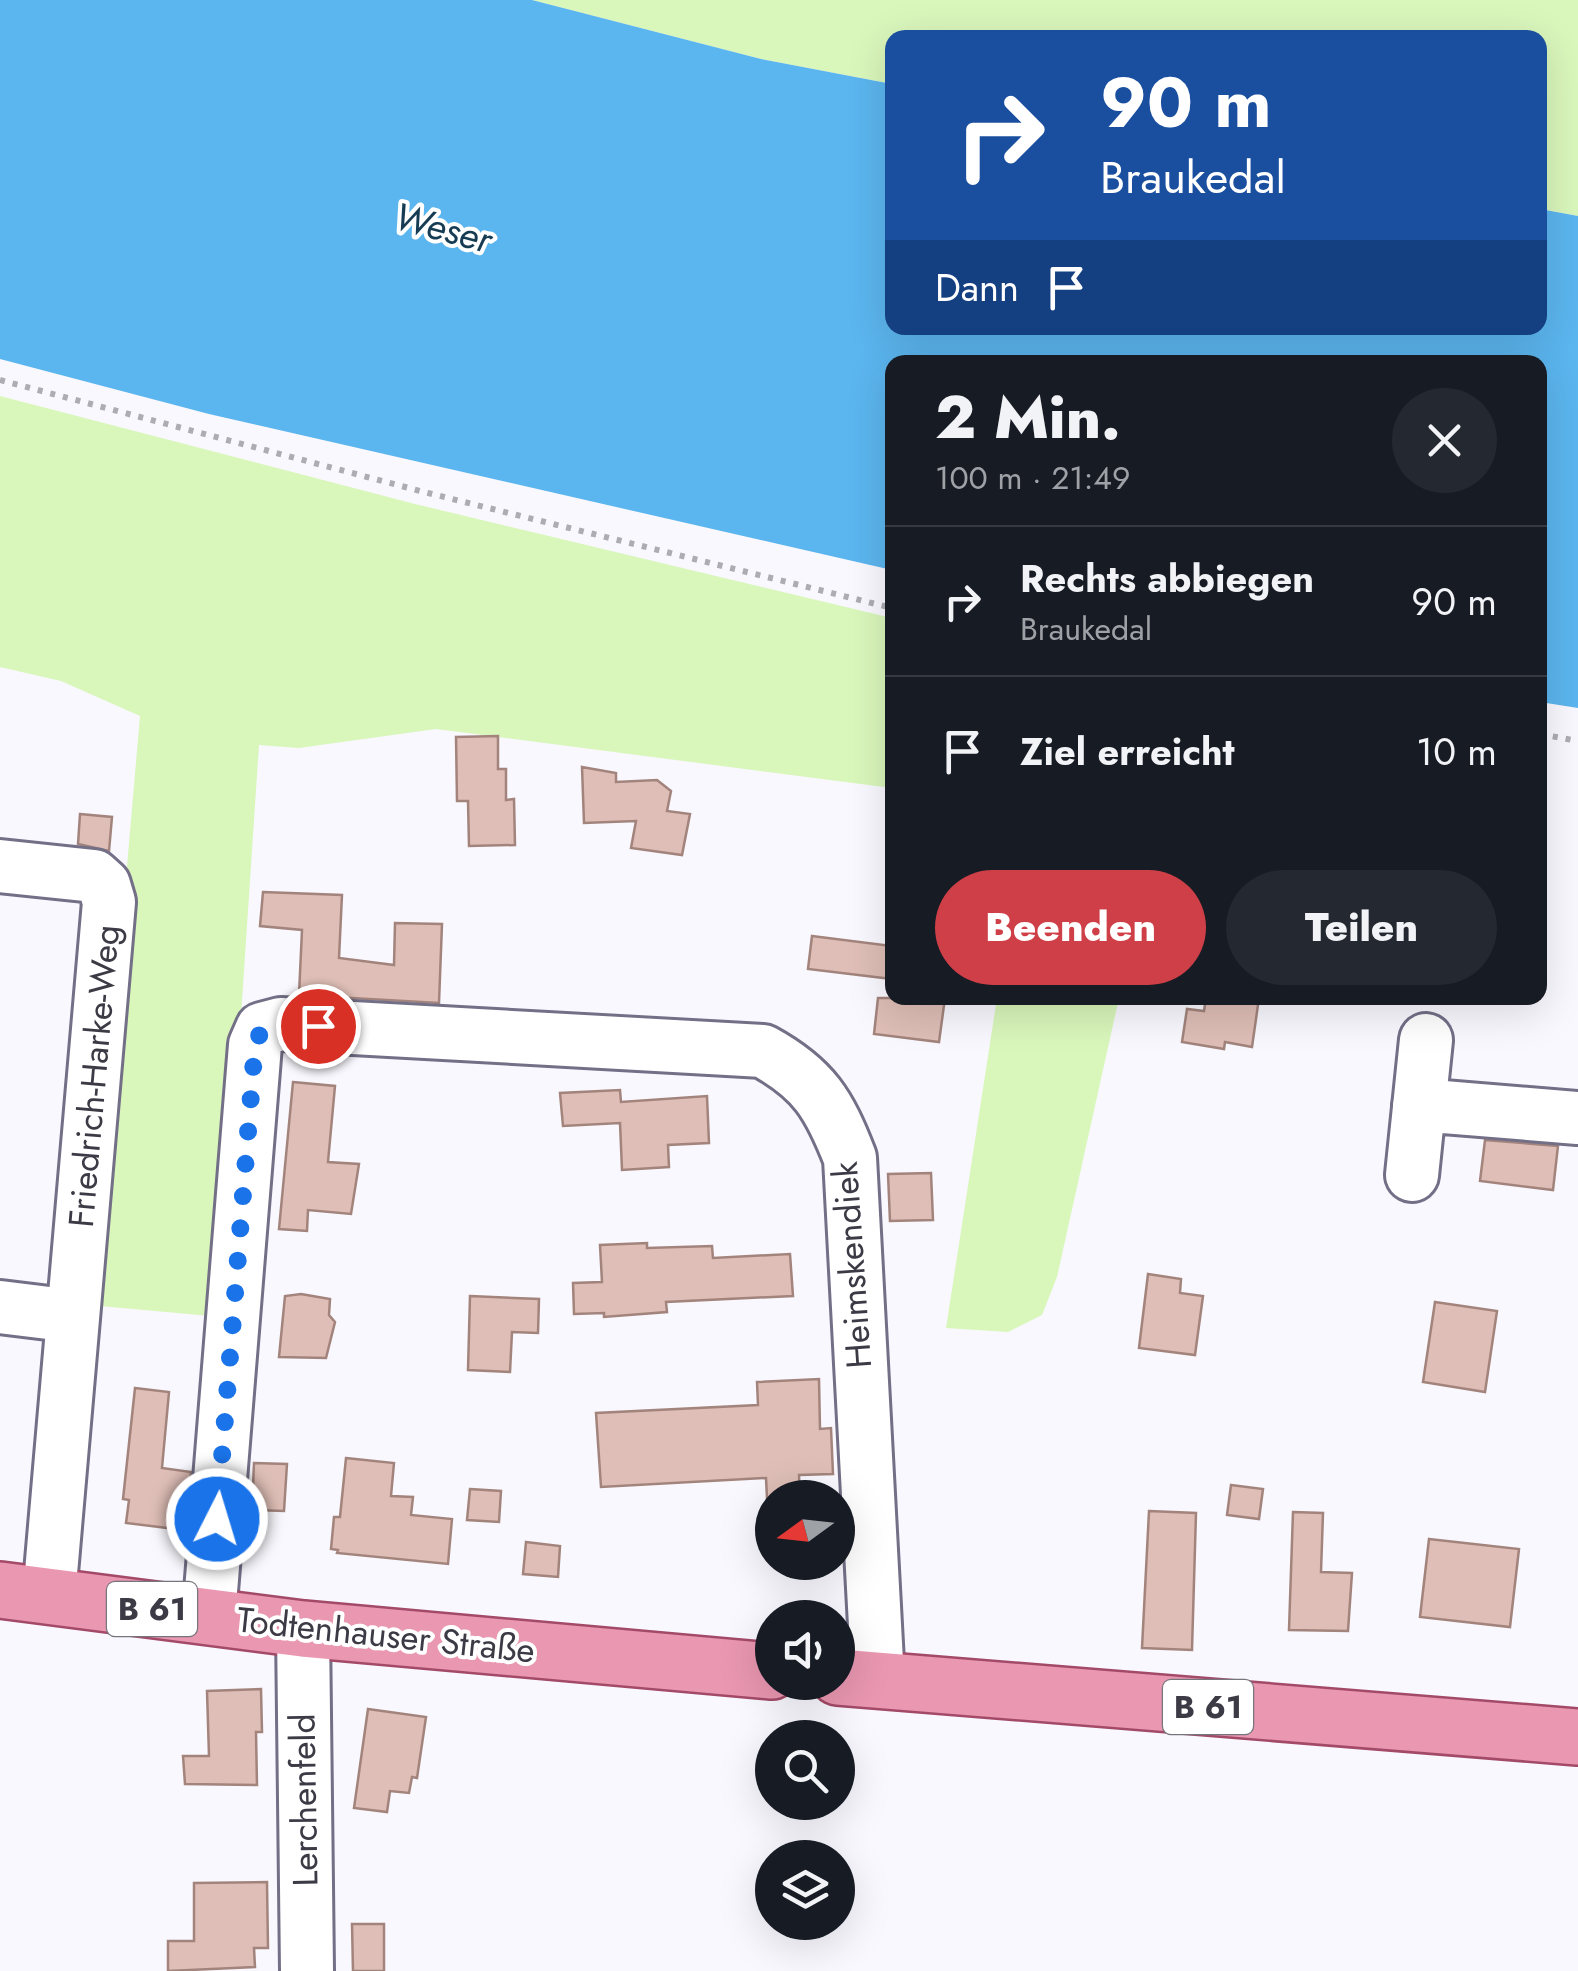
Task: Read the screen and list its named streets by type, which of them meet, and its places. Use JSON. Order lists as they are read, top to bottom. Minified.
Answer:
{"streets":{"main road":["B 61","Todtenhauser Straße"],"street":["Friedrich-Harke-Weg","Heimskendiek","Lerchenfeld"]},"crossings":[["Friedrich-Harke-Weg","Todtenhauser Straße"],["Heimskendiek","B 61"],["Heimskendiek","Todtenhauser Straße"],["Todtenhauser Straße","Lerchenfeld"]],"water":["Weser"],"north":"left","page":{"turn":["90 m","Braukedal"],"then":"Dann","heading":["2 Min.","100 m · 21:49"],"list":[{"name":"Rechts abbiegen","note":"Braukedal","value":"90 m"},{"name":"Ziel erreicht","value":"10 m"}],"buttons":["Beenden","Teilen"]}}
